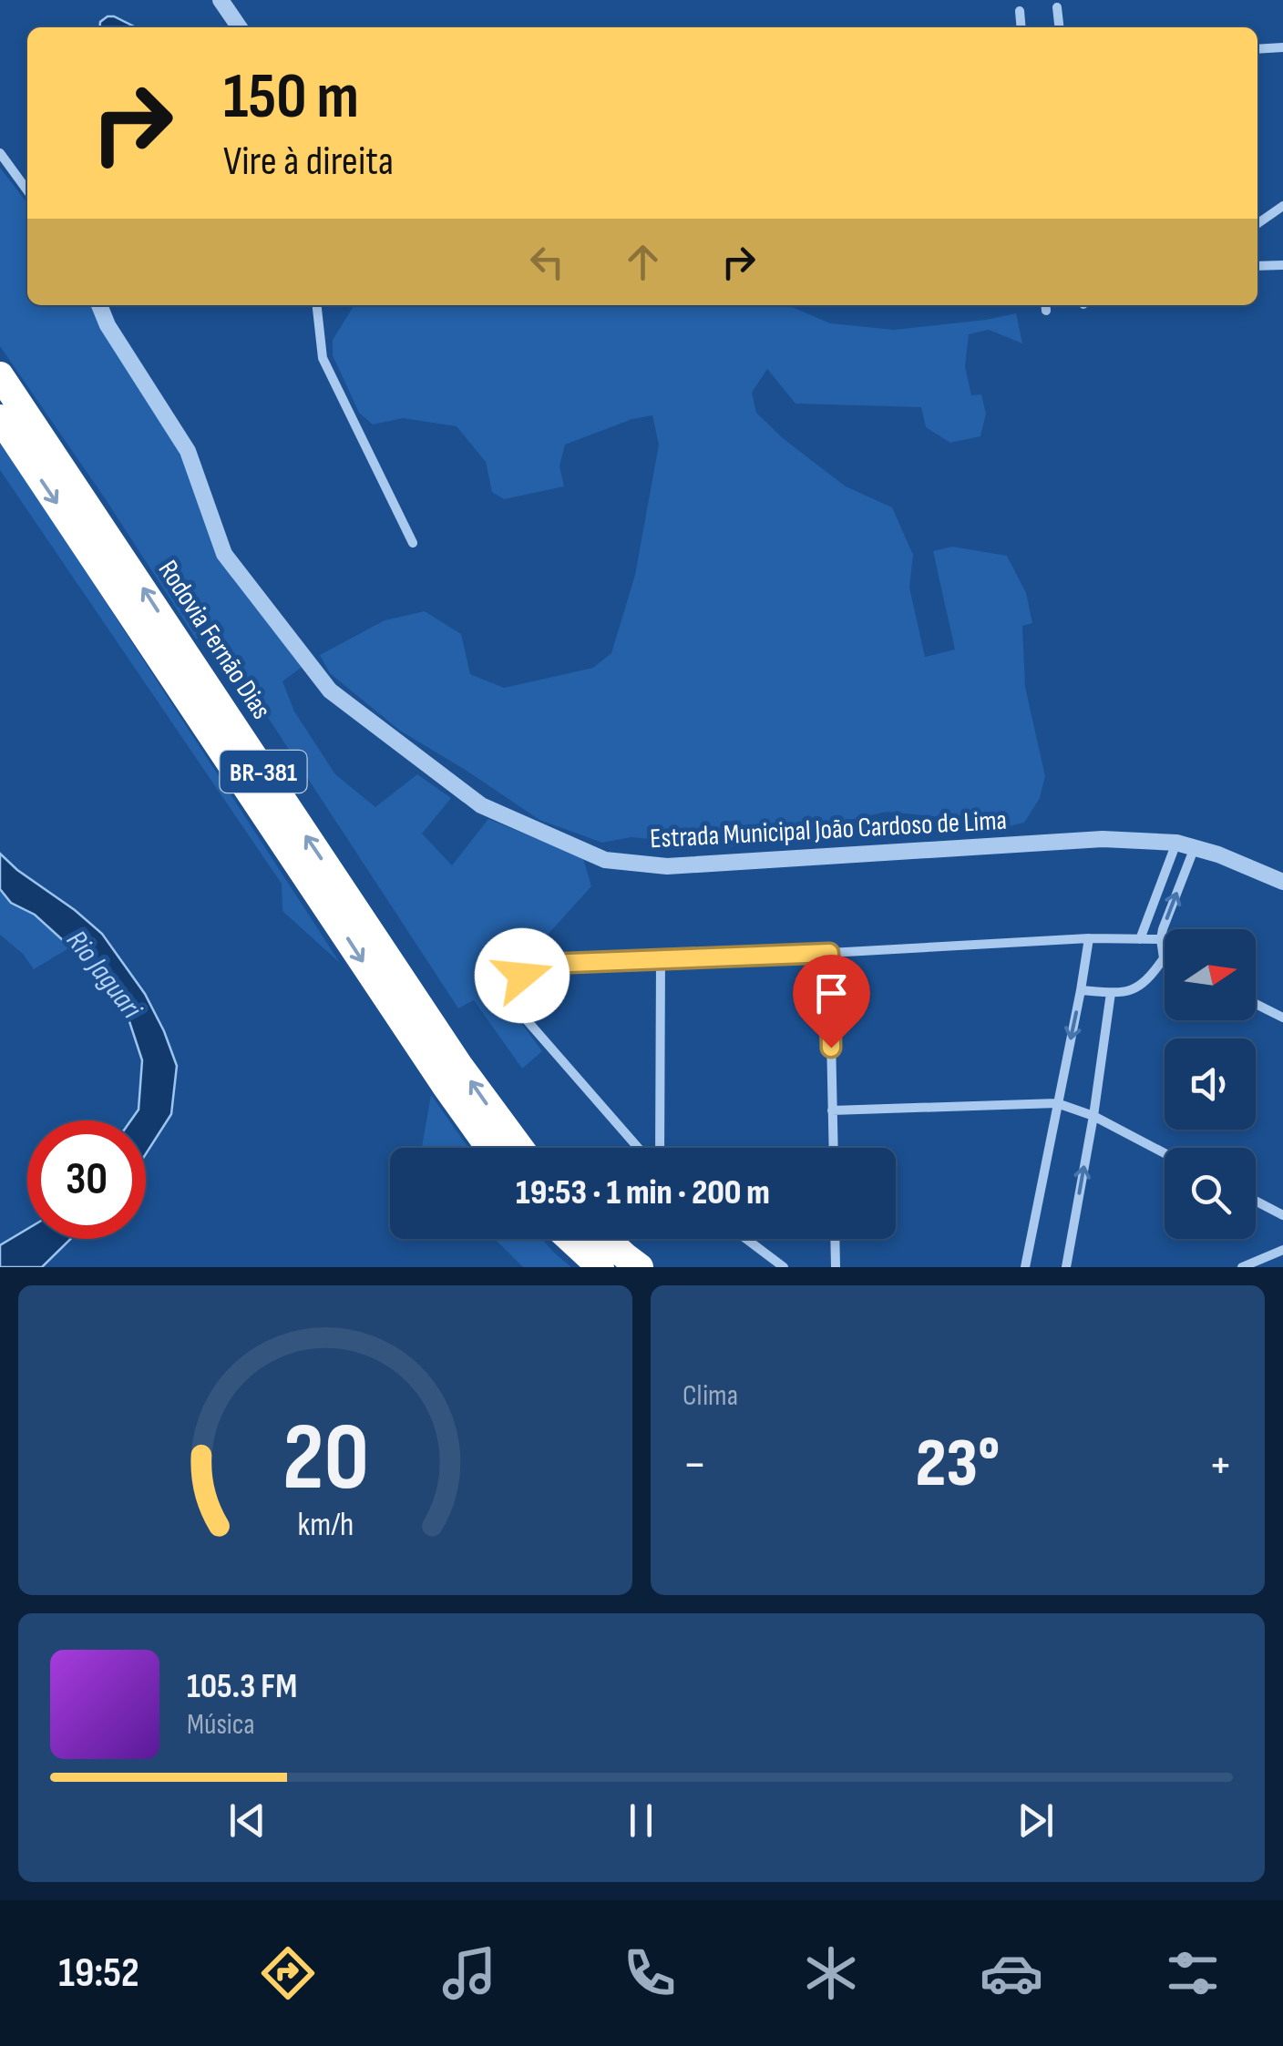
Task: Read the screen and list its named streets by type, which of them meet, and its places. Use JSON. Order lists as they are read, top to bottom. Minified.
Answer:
{"streets":{"highway":["Rodovia Fernão Dias","BR-381"],"street":["Estrada Municipal João Cardoso de Lima"]},"water":["Rio Jaguari"],"north":"right","page":{"turn":["150 m","Vire à direita"],"limit":"30","trip":"19:53 · 1 min · 200 m","tile":"Clima","heat":["−","23°","+"],"song":["105.3 FM","Música"],"tabs":"19:52","gauge":["20","km/h"]}}
